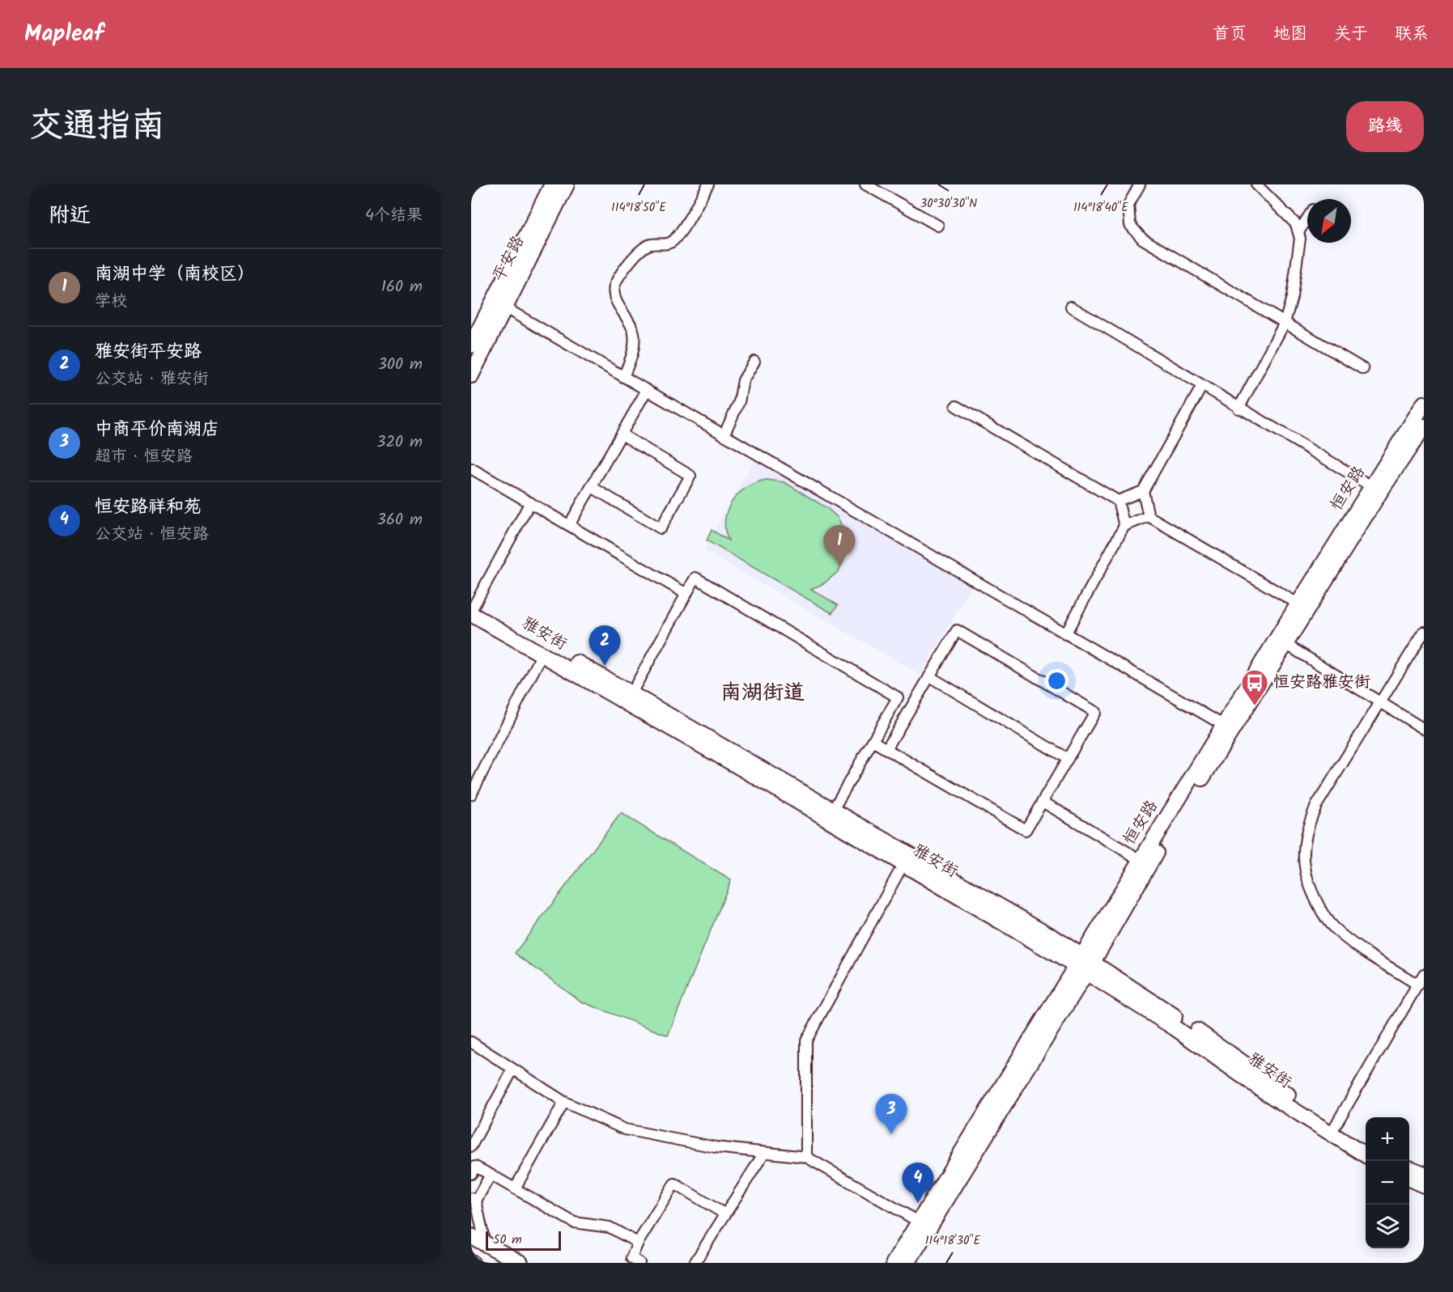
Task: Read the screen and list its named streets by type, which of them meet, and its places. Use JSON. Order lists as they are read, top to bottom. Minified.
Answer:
{"streets":{"main road":["平安路","恒安路","雅安街"]},"crossings":[["恒安路","雅安街"]],"districts":["南湖街道"],"places":{"bus stop":["恒安路雅安街"]},"scale_bar":"50 m","north":"bottom left","page":{"header":"Mapleaf","nav":["首页","地图","关于","联系"],"title":"交通指南","buttons":"路线","heading":["附近","4个结果"],"list":[{"mark":"1","name":"南湖中学（南校区）","note":"学校","value":"160 m"},{"mark":"2","name":"雅安街平安路","note":"公交站 · 雅安街","value":"300 m"},{"mark":"3","name":"中商平价南湖店","note":"超市 · 恒安路","value":"320 m"},{"mark":"4","name":"恒安路祥和苑","note":"公交站 · 恒安路","value":"360 m"}],"pins":["1","2","3","4"],"map_buttons":["+","−"],"scale":"50 m"},"coordinates":["30°30'30\"N","114°18'50\"E","114°18'40\"E","114°18'30\"E"]}
